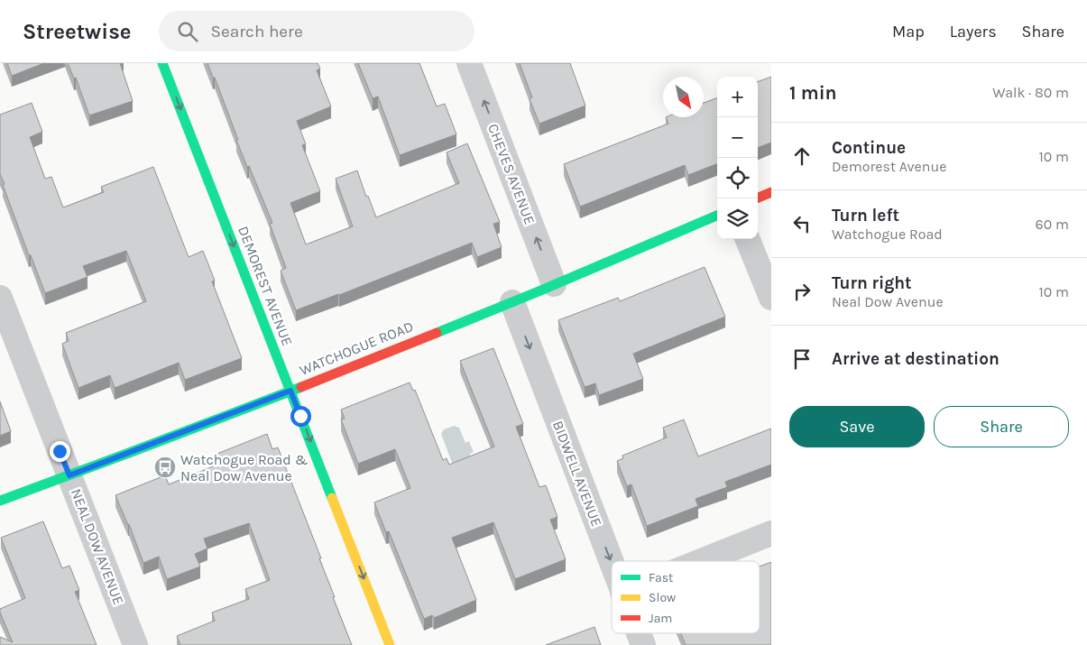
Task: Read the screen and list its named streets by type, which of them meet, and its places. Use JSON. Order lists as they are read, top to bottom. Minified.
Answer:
{"streets":{"street":["CHEVES AVENUE","DEMOREST AVENUE","WATCHOGUE ROAD","BIDWELL AVENUE","NEAL DOW AVENUE"]},"crossings":[["CHEVES AVENUE","WATCHOGUE ROAD"],["DEMOREST AVENUE","WATCHOGUE ROAD"],["WATCHOGUE ROAD","BIDWELL AVENUE"],["WATCHOGUE ROAD","NEAL DOW AVENUE"]],"one_way":["CHEVES AVENUE","DEMOREST AVENUE","BIDWELL AVENUE"],"places":{"bus stop":["Watchogue Road & Neal Dow Avenue"]},"legend":["Fast","Slow","Jam"],"north":"bottom right","page":{"header":"Streetwise","search":"Search here","nav":["Map","Layers","Share"],"heading":["1 min","Walk · 80 m"],"map_buttons":["+","−"],"list":[["Continue","Demorest Avenue","10 m"],["Turn left","Watchogue Road","60 m"],["Turn right","Neal Dow Avenue","10 m"],"Arrive at destination"],"buttons":["Save","Share"]}}
